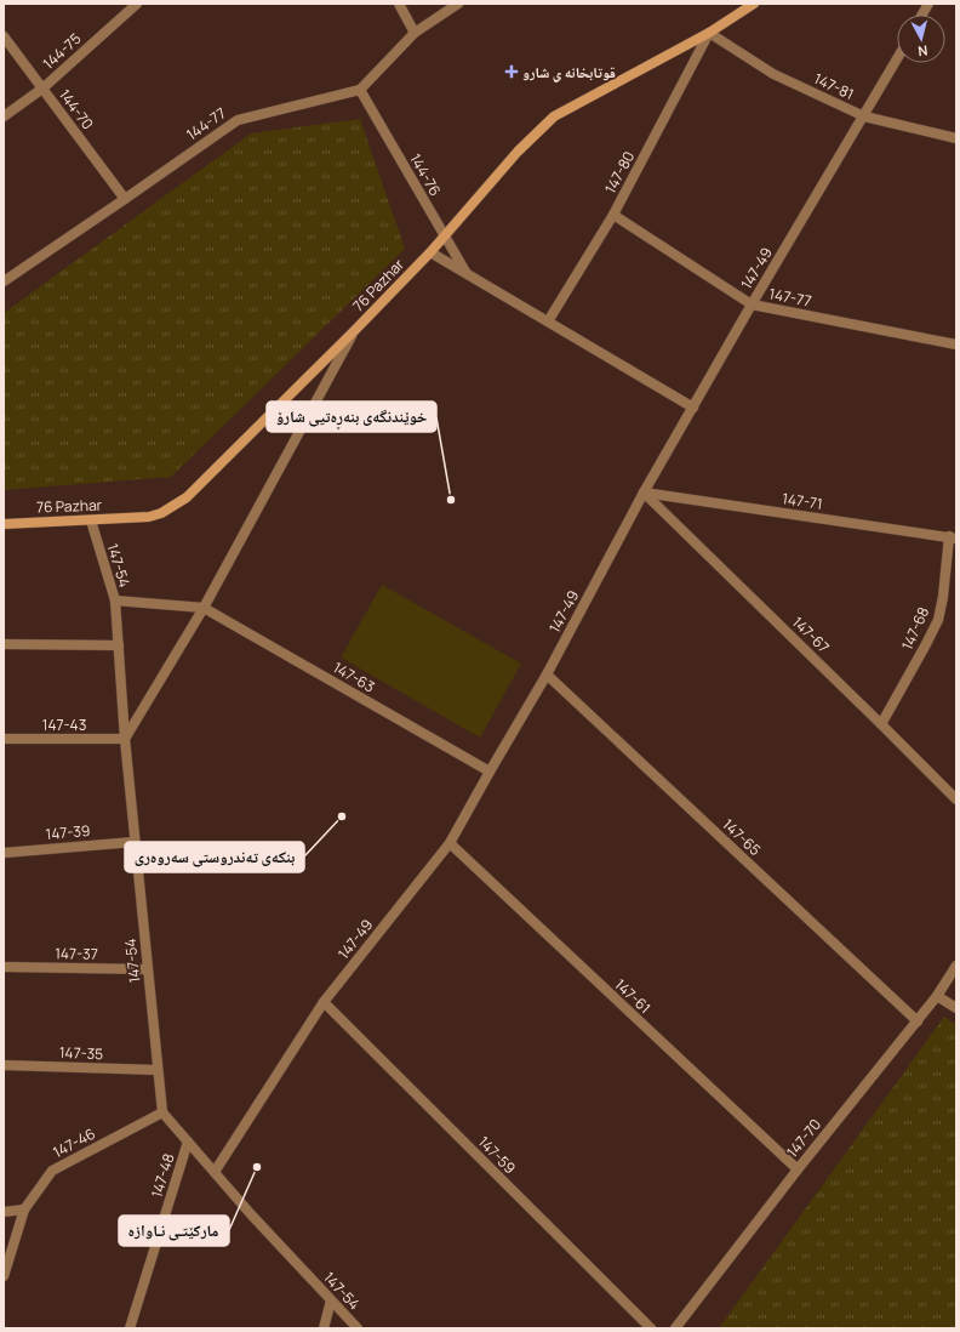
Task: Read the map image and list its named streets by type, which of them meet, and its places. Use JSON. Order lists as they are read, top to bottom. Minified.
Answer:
{"streets":{"street":["144-75","147-81","144-70","144-77","147-80","144-76","147-49","76 Pazhar","147-77","147-71","147-54","147-68","147-67","147-63","147-43","147-39","147-65","147-37","147-61","147-35","147-70","147-46","147-59","147-48"]},"crossings":[["144-75","144-70"],["147-81","147-80"],["147-81","147-49"],["147-81","76 Pazhar"],["144-70","144-77"],["144-77","144-76"],["147-80","76 Pazhar"],["147-80","147-77"],["144-76","76 Pazhar"],["147-49","147-77"],["147-49","147-71"],["147-49","147-54"],["147-49","147-67"],["147-49","147-63"],["147-49","147-65"],["147-49","147-61"],["147-49","147-59"],["76 Pazhar","147-54"],["147-71","147-68"],["147-71","147-67"],["147-54","147-43"],["147-54","147-39"],["147-54","147-37"],["147-54","147-35"],["147-54","147-46"],["147-54","147-48"],["147-68","147-67"],["147-65","147-70"],["147-61","147-70"]],"places":{"health":["قوتابخانه ي شارو"],"other":["خوێندنگەی بنەڕەتیی شارۆ","بنکەی تەندروستی سەروەری","مارکێتـی نـاوازە"]},"north":"bottom"}
